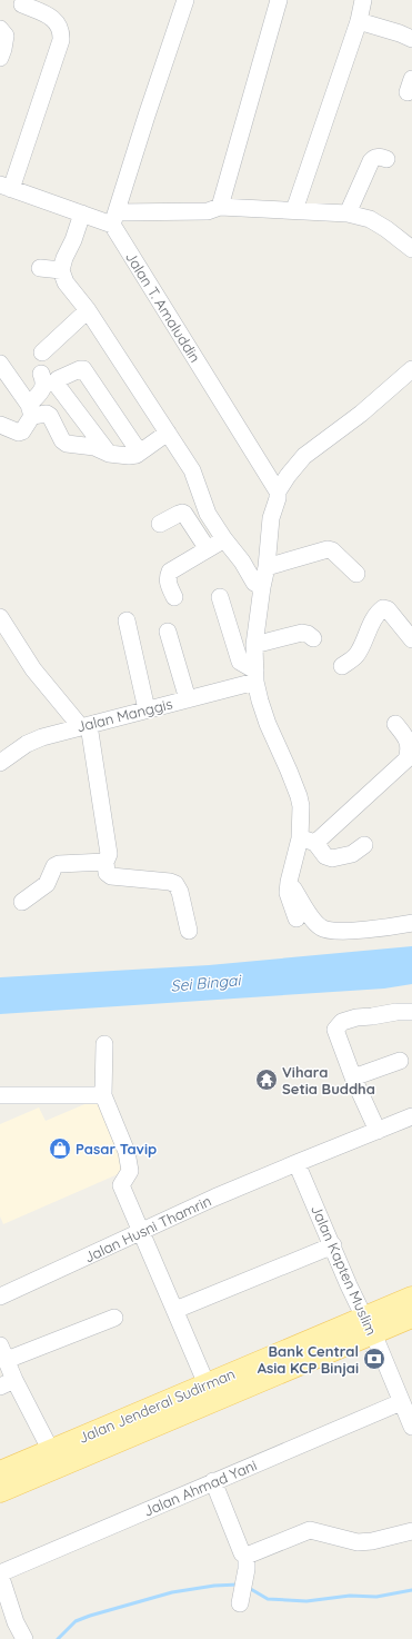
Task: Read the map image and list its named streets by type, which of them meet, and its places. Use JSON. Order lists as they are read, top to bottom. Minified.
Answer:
{"streets":{"main road":["Jalan Jenderal Sudirman"],"street":["Jalan T. Amaluddin","Jalan Manggis","Jalan Husni Thamrin","Jalan Kapten Muslim","Jalan Ahmad Yani"]},"crossings":[["Jalan Husni Thamrin","Jalan Kapten Muslim"],["Jalan Kapten Muslim","Jalan Jenderal Sudirman"],["Jalan Kapten Muslim","Jalan Ahmad Yani"]],"water":["Sei Bingai"],"places":{"temple":["Vihara Setia Buddha"],"shop":["Pasar Tavip"],"bank":["Bank Central Asia KCP Binjai"]}}
